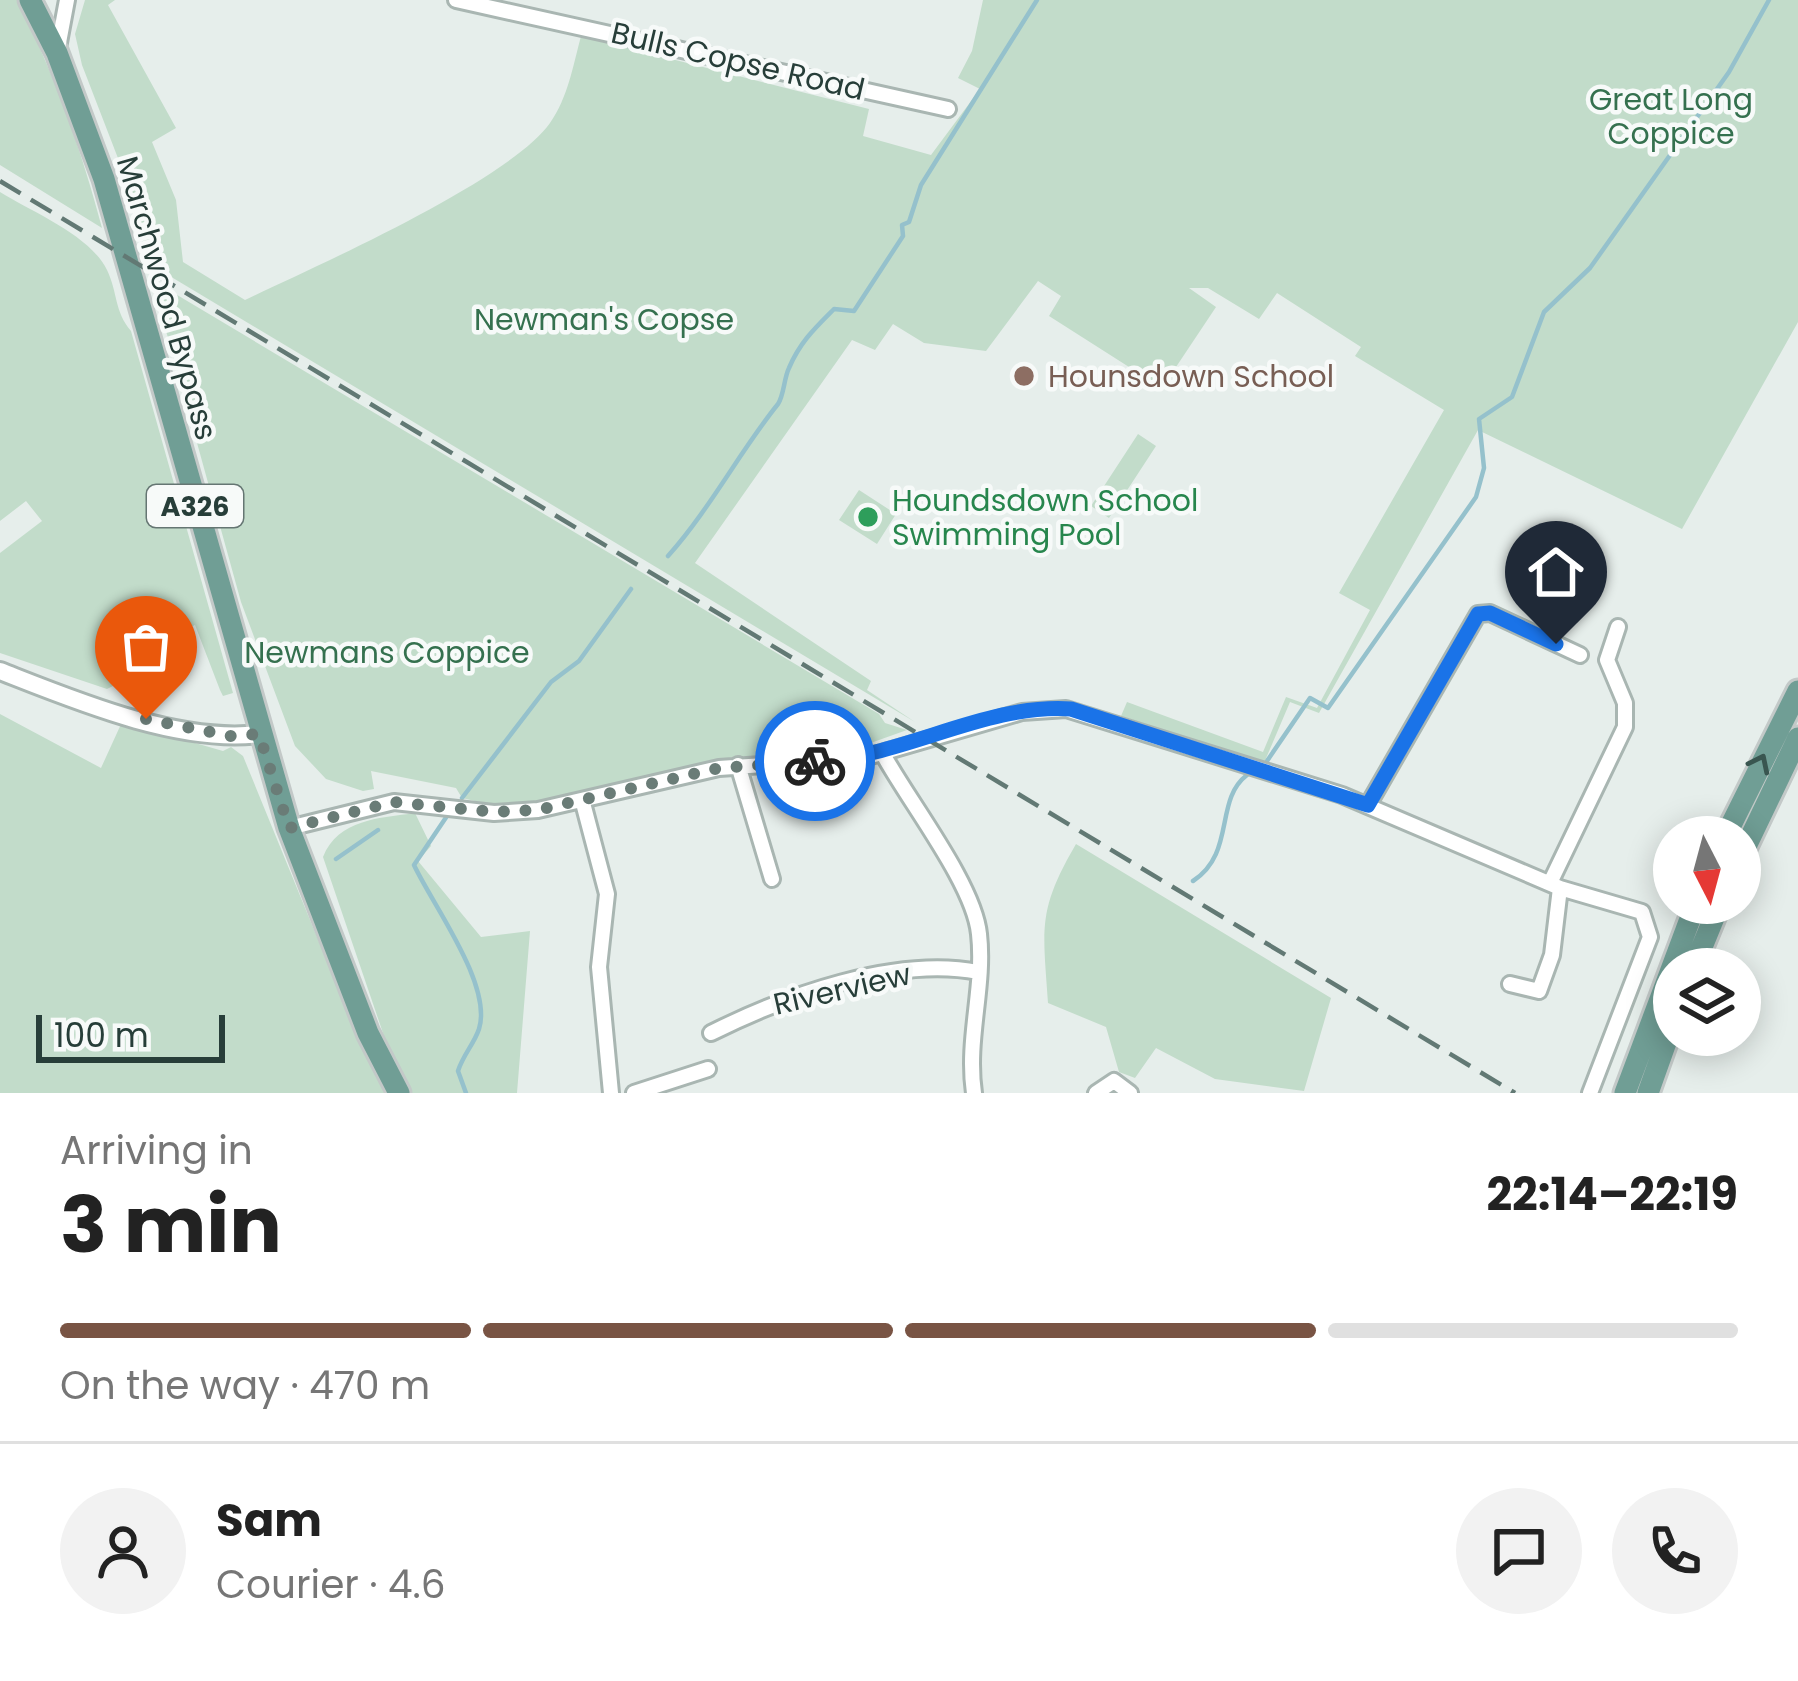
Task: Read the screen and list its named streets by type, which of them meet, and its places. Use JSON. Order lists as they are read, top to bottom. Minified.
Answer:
{"streets":{"main road":["Marchwood Bypass","A326"],"street":["Bulls Copse Road","Riverview"]},"parks":["Great Long Coppice","Newman's Copse","Newmans Coppice"],"places":["Hounsdown School","Houndsdown School Swimming Pool"],"scale_bar":"100 m","north":"bottom","page":{"scale":"100 m","heading":["3 min","Arriving in","22:14–22:19"],"panel":["Sam","Courier · 4.6"],"bar":"On the way · 470 m"}}
